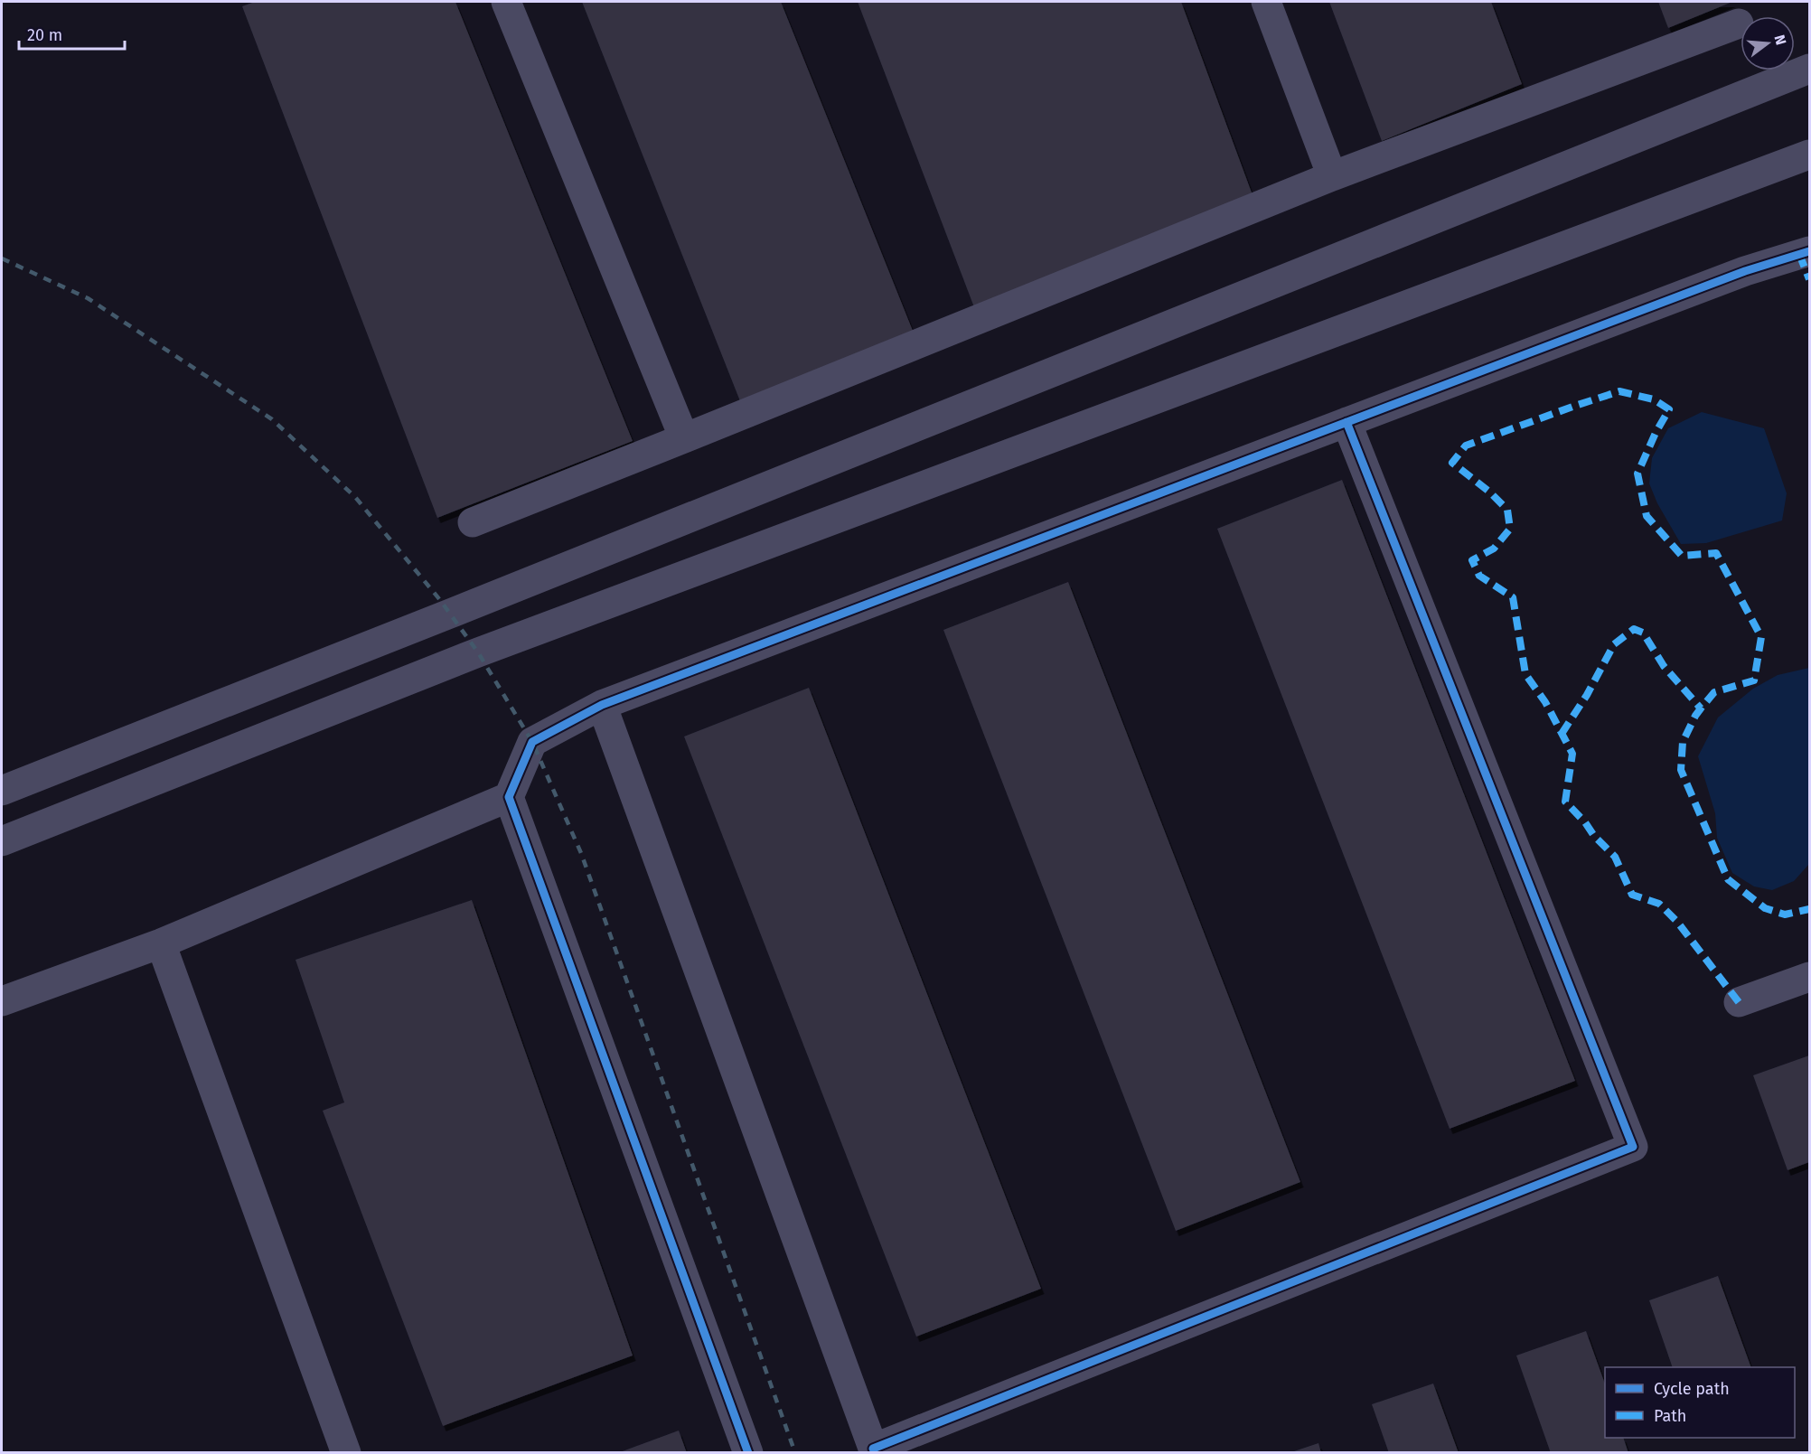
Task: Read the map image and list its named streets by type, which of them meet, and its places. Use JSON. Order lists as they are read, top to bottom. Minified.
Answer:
{"legend":["Cycle path","Path"],"scale_bar":"20 m","north":"right"}
